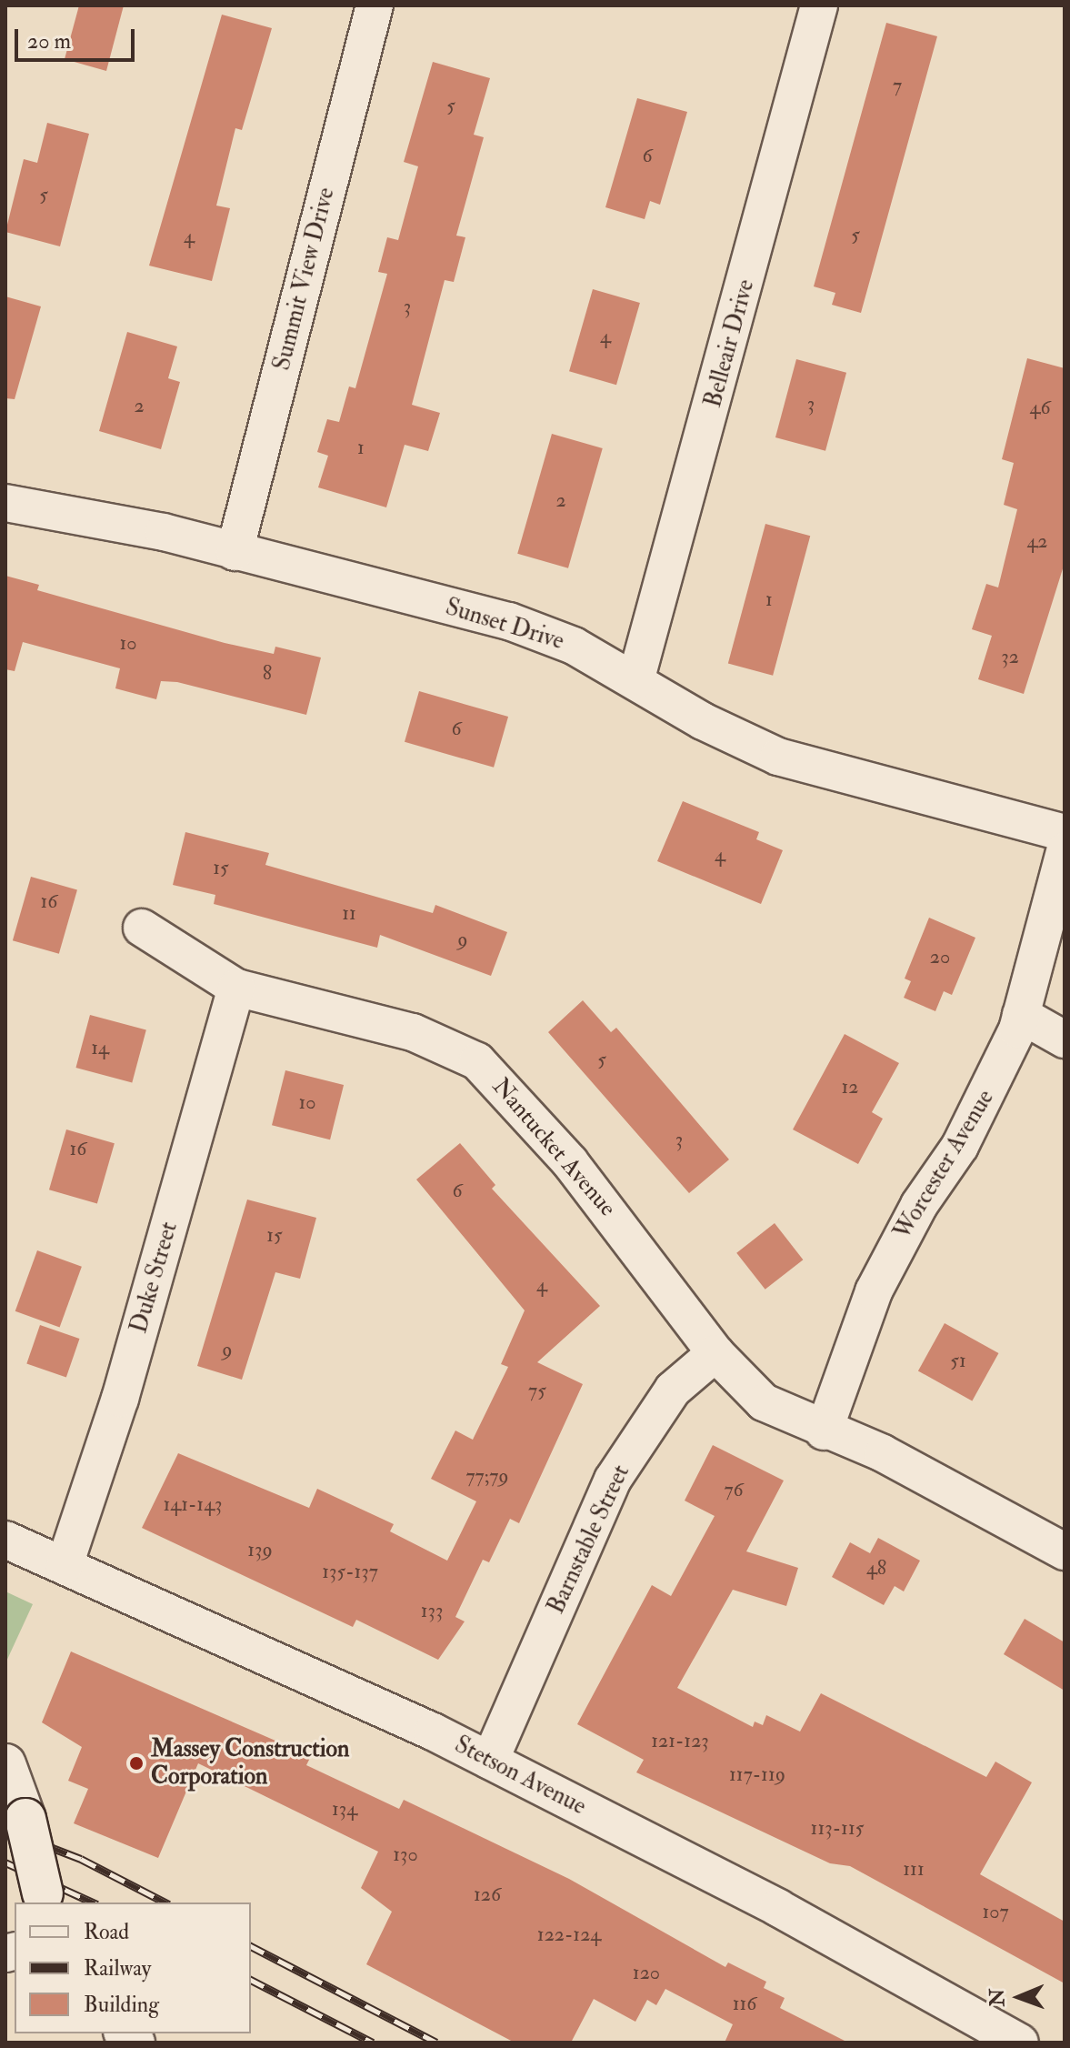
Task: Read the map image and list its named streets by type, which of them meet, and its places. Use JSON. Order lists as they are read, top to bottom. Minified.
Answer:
{"streets":{"street":["Summit View Drive","Belleair Drive","Sunset Drive","Nantucket Avenue","Worcester Avenue","Duke Street","Barnstable Street","Stetson Avenue"]},"crossings":[["Summit View Drive","Sunset Drive"],["Belleair Drive","Sunset Drive"],["Nantucket Avenue","Duke Street"],["Nantucket Avenue","Barnstable Street"],["Duke Street","Stetson Avenue"],["Barnstable Street","Stetson Avenue"]],"places":["Massey Construction Corporation"],"house_numbers":["7","5","6","5","5","4","3","4","3","2","46","1","2","42","1","10","32","8","6","4","15","16","11","9","20","14","5","12","10","3","16","6","15","4","9","51","75","77;79","76","141-143","139","48","135-137","133","121-123","117-119","134","113-115","130","111","126","107","122-124","120","116"],"legend":["Road","Railway","Building"],"scale_bar":"20 m","north":"left"}
